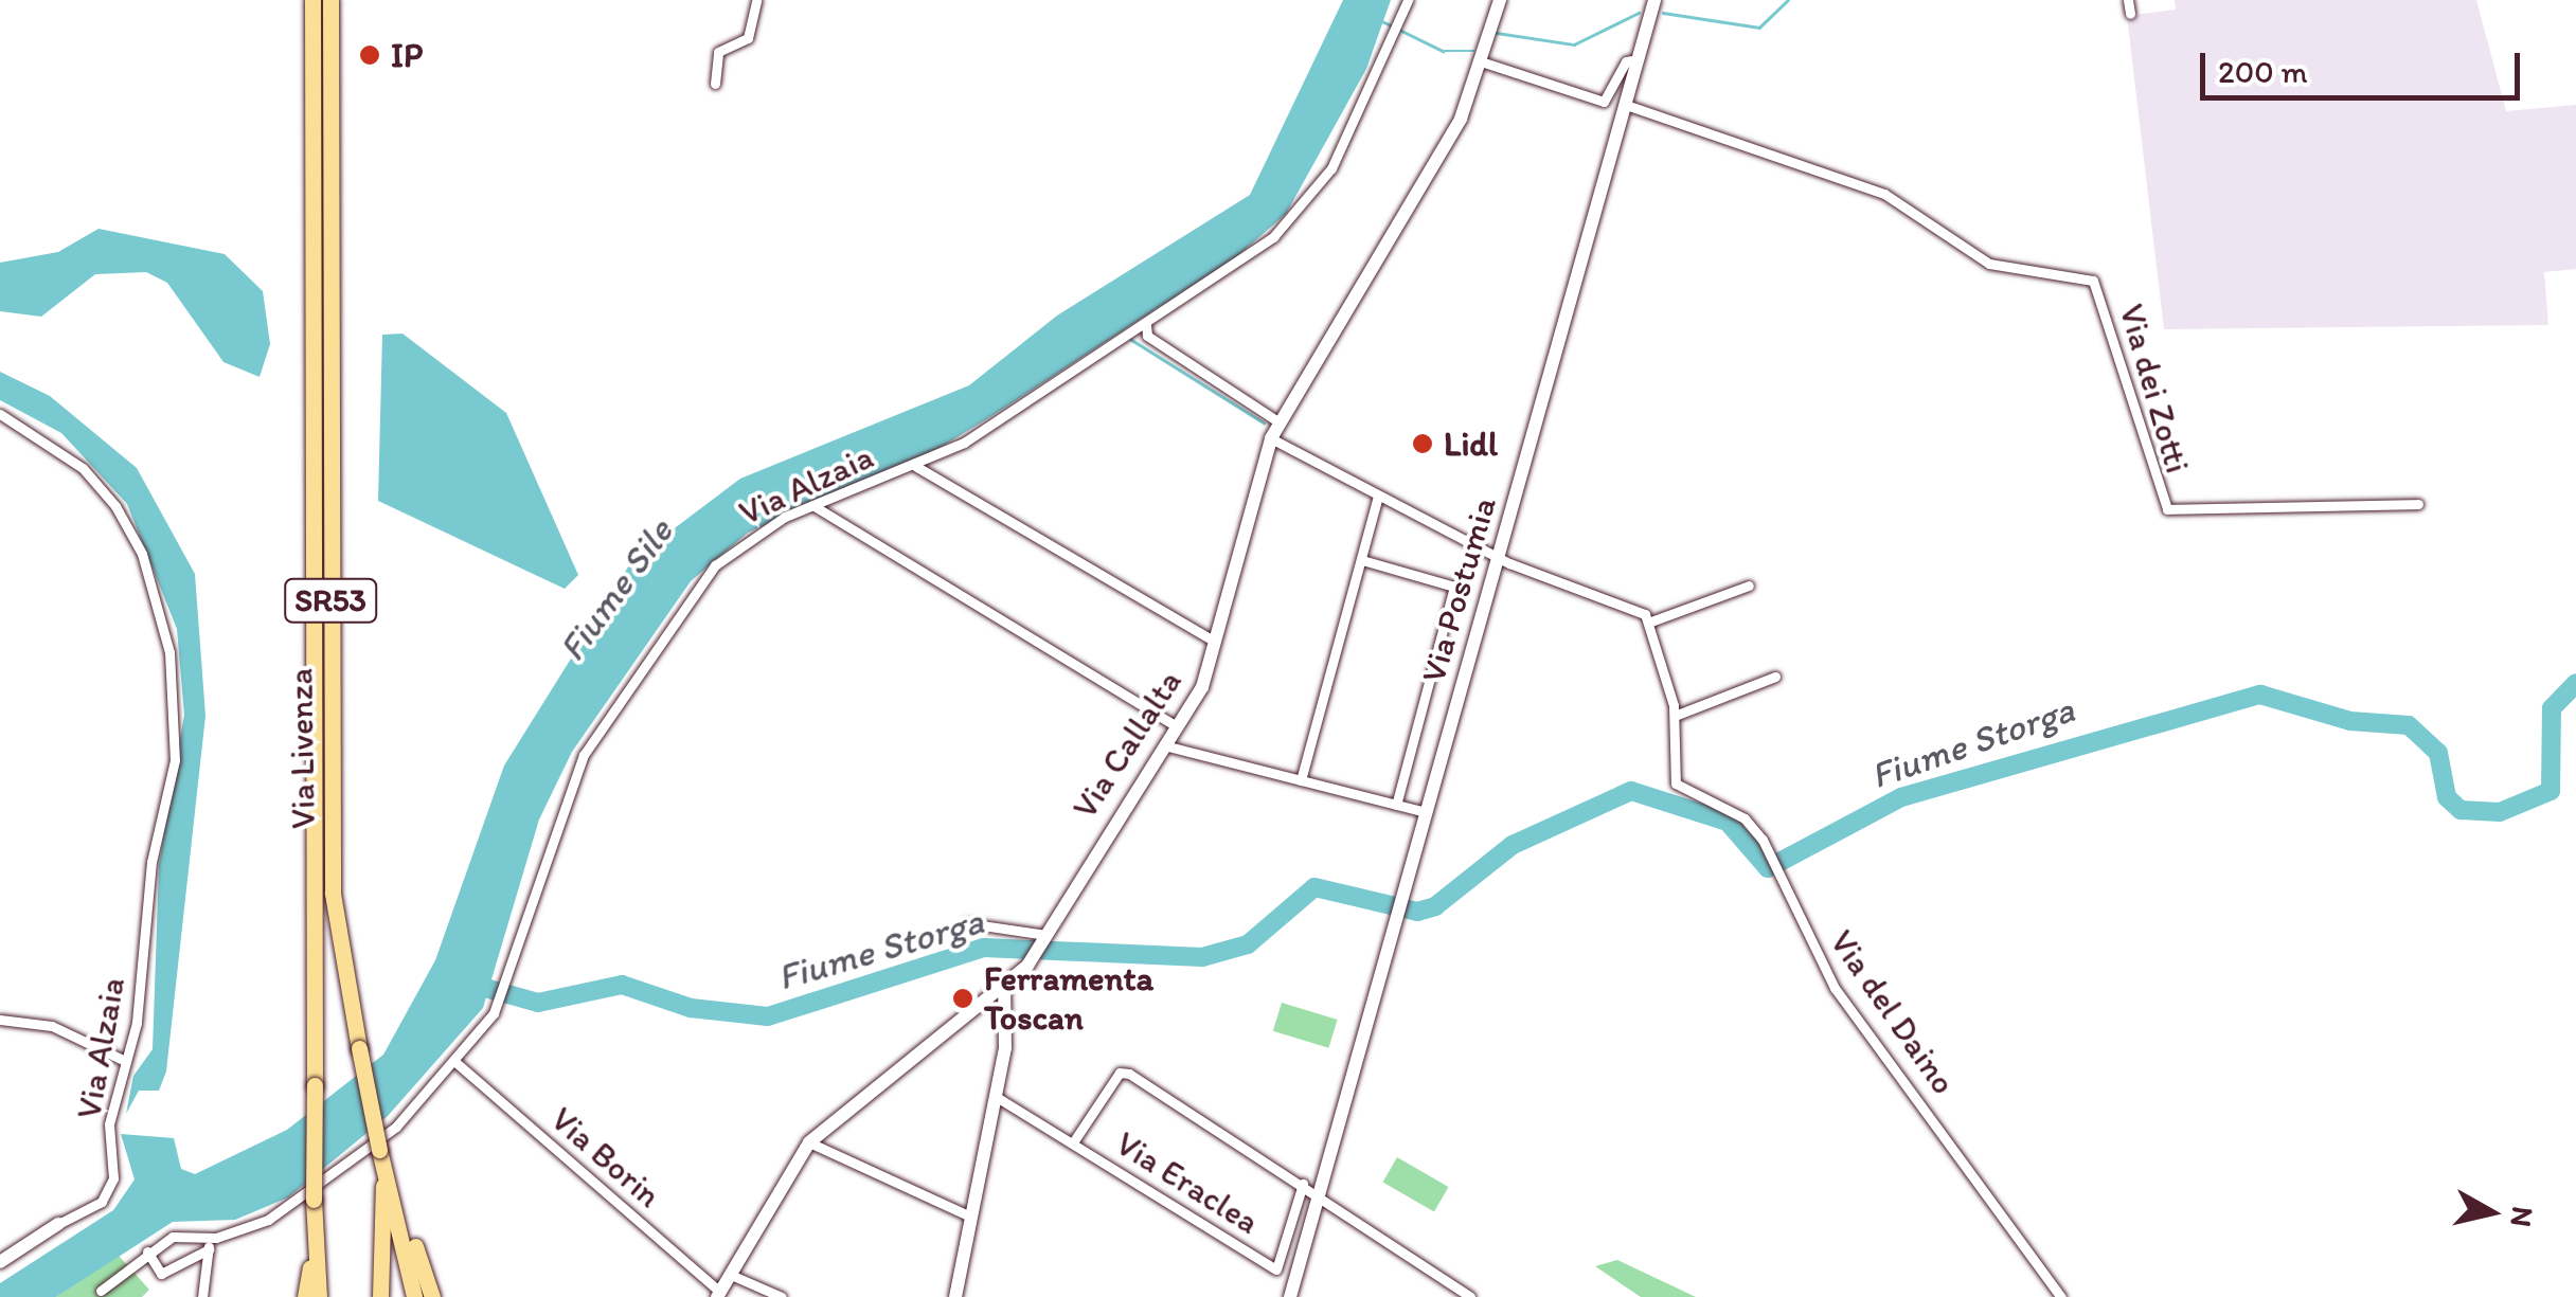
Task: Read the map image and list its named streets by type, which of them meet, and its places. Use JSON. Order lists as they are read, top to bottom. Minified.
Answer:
{"streets":{"highway":["SR53","Via Livenza"],"street":["Via dei Zotti","Via Alzaia","Via Postumia","Via Callalta","Via del Daino","Via Borin","Via Eraclea"]},"crossings":[["Via dei Zotti","Via Postumia"],["Via Alzaia","Via Borin"]],"water":["Fiume Sile","Fiume Storga"],"places":["IP","Lidl","Ferramenta Toscan"],"scale_bar":"200 m","north":"right"}
